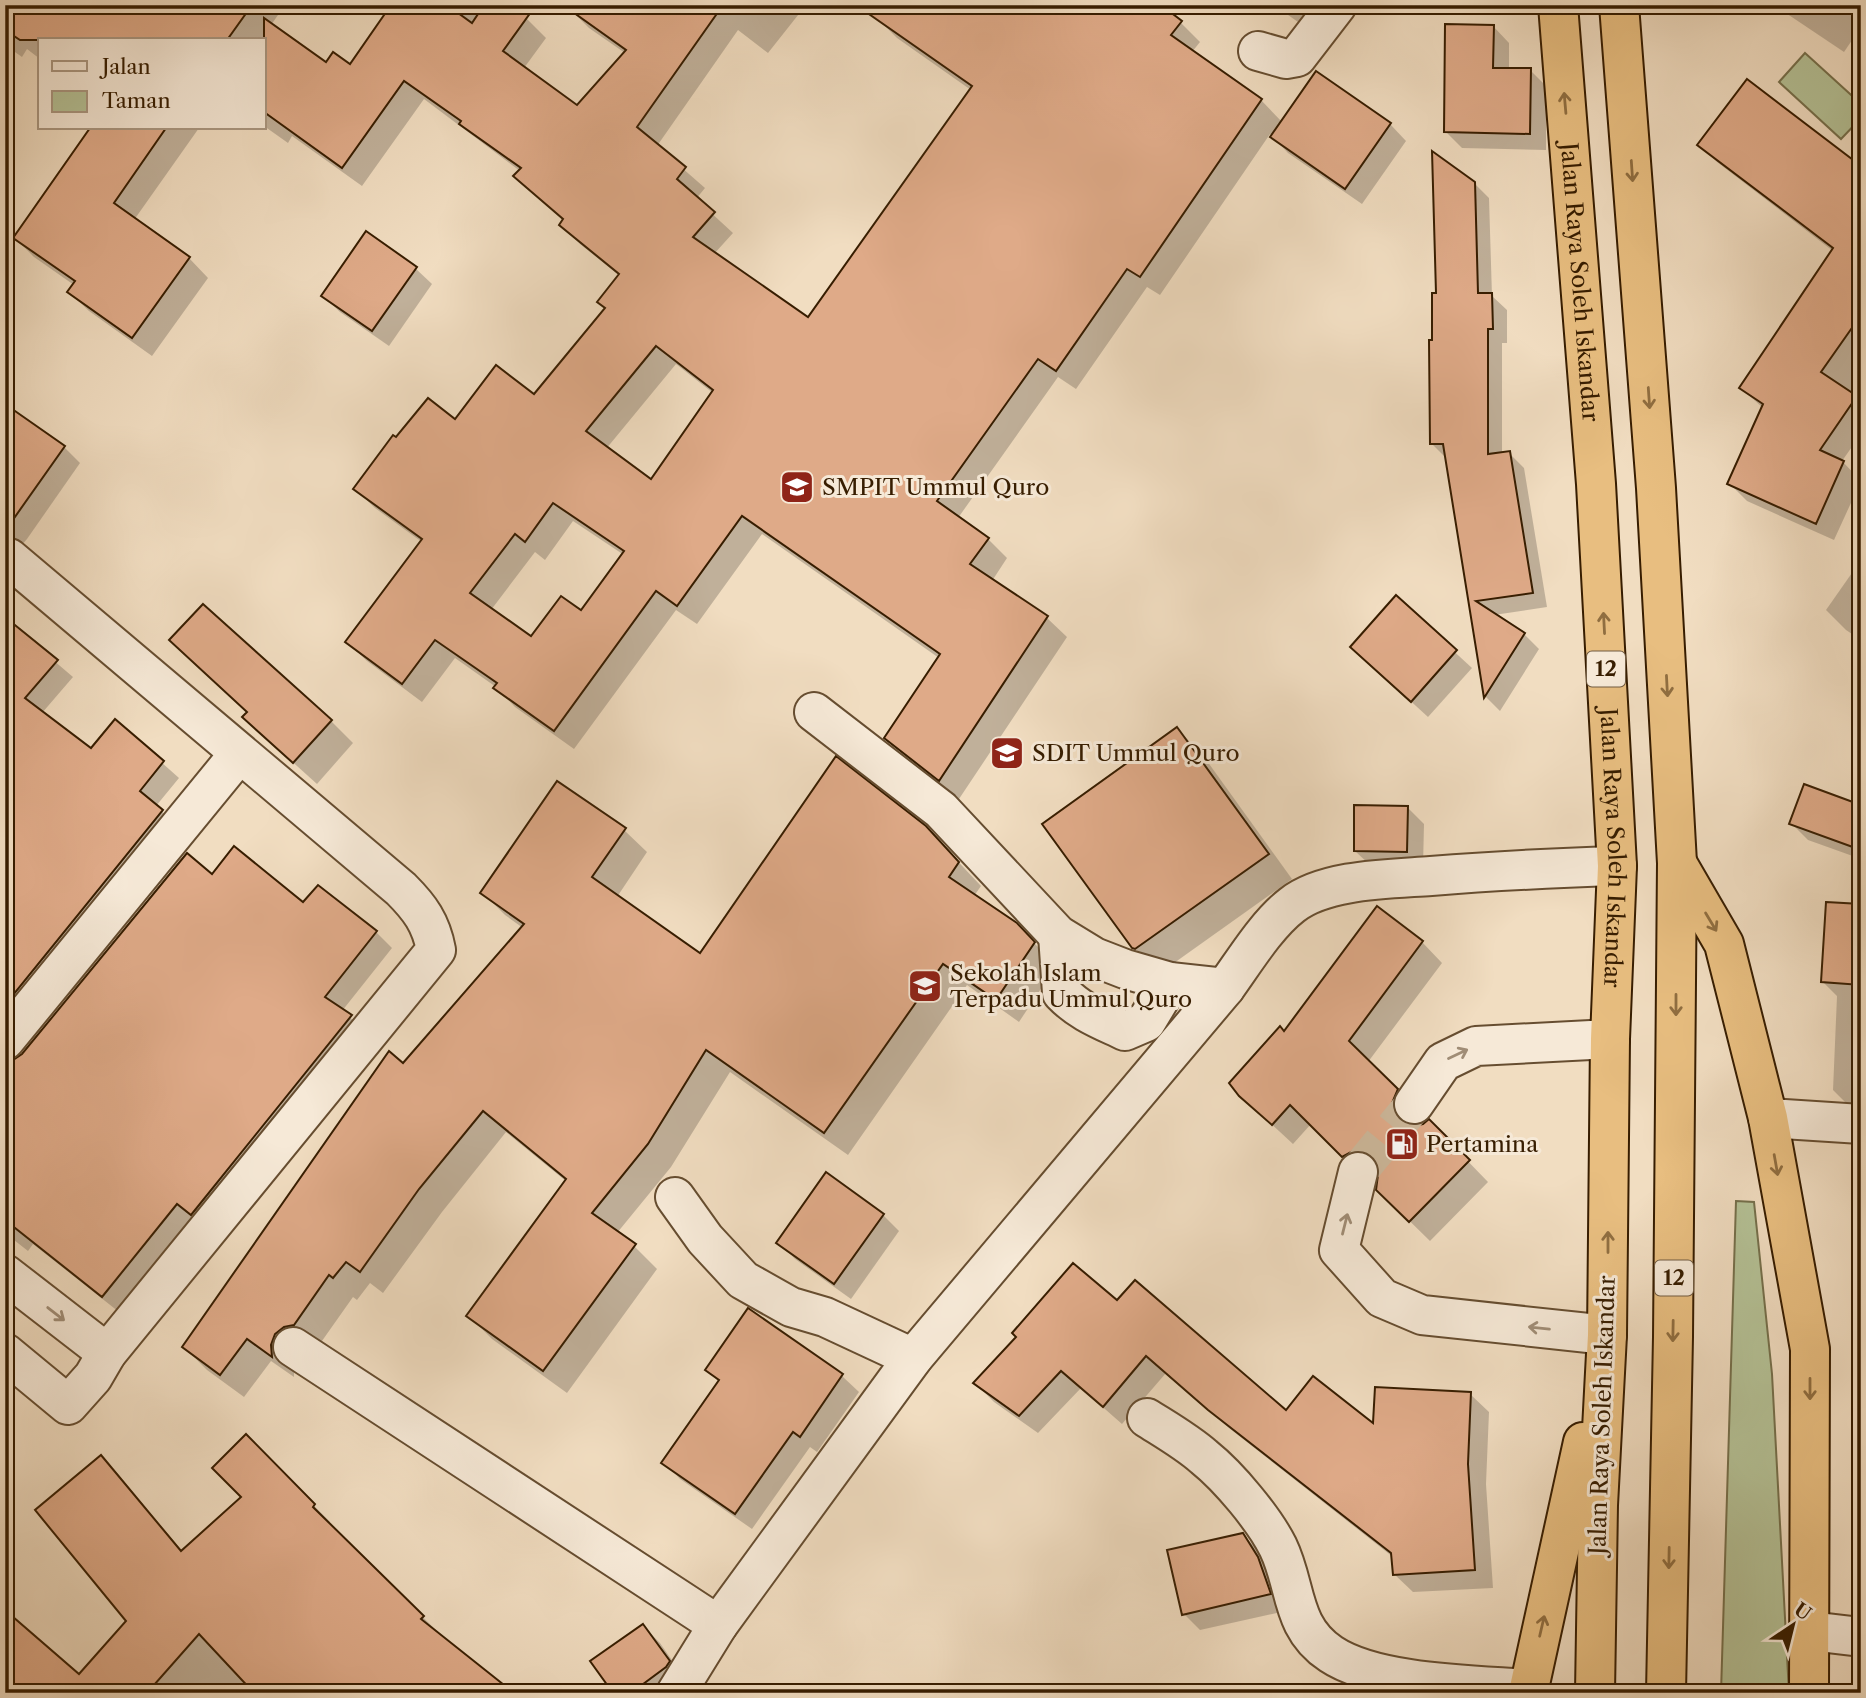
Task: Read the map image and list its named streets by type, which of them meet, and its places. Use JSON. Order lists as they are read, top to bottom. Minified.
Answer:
{"streets":{"highway":["Jalan Raya Soleh Iskandar","12"]},"places":{"school or university":["SMPIT Ummul Quro","SDIT Ummul Quro","Sekolah Islam Terpadu Ummul Quro"],"fuel station":["Pertamina"]},"legend":["Jalan","Taman"],"north":"top right"}
